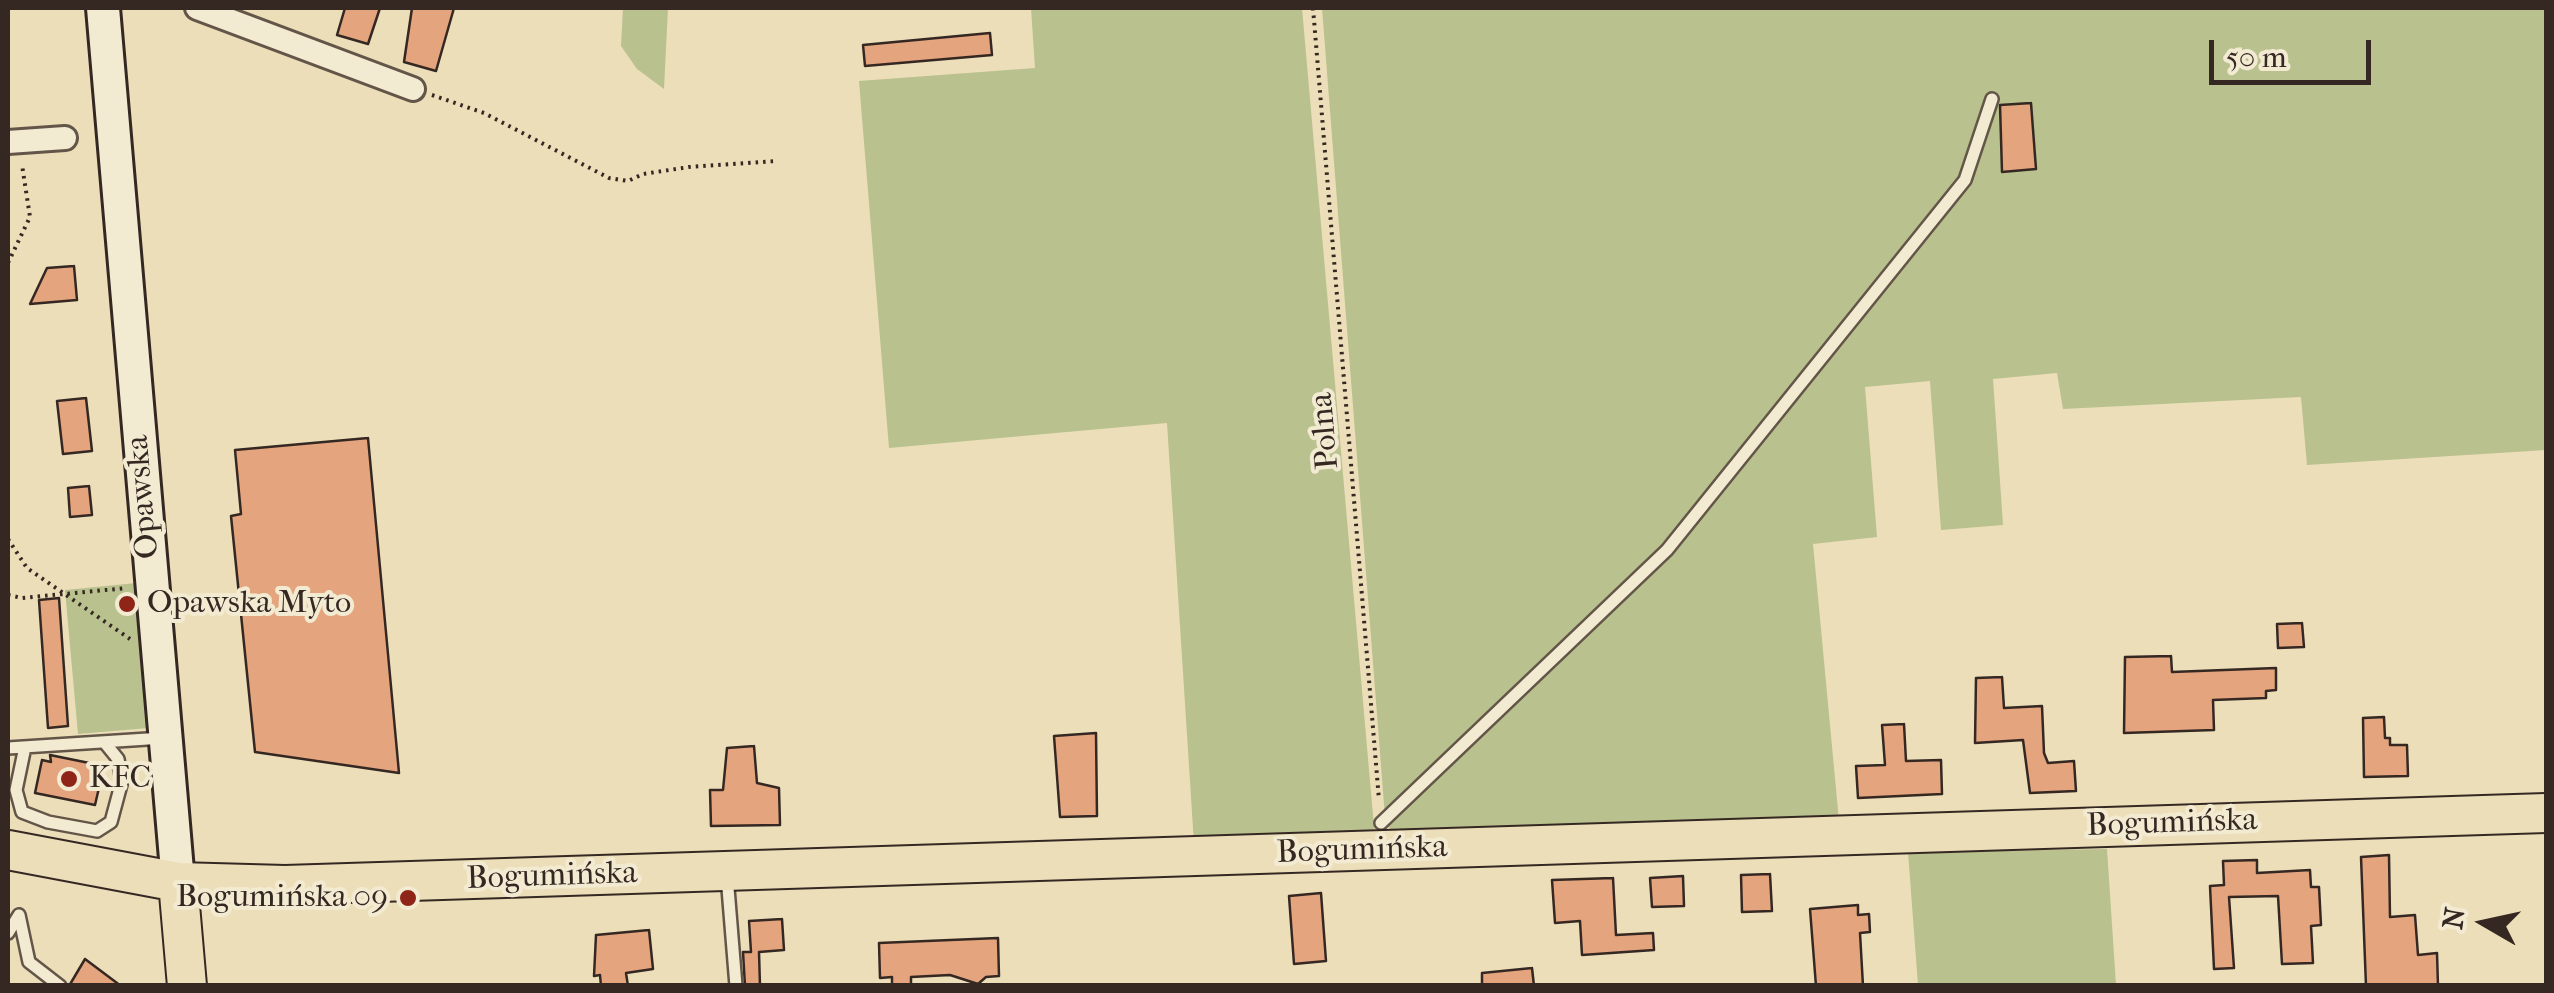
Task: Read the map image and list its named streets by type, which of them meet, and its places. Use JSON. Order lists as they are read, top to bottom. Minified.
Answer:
{"streets":{"main road":["Opawska","Bogumińska"],"path":["Polna"]},"crossings":[["Opawska","Bogumińska"]],"places":["Opawska Myto","KFC","Bogumińska 09"],"scale_bar":"50 m","north":"left"}
